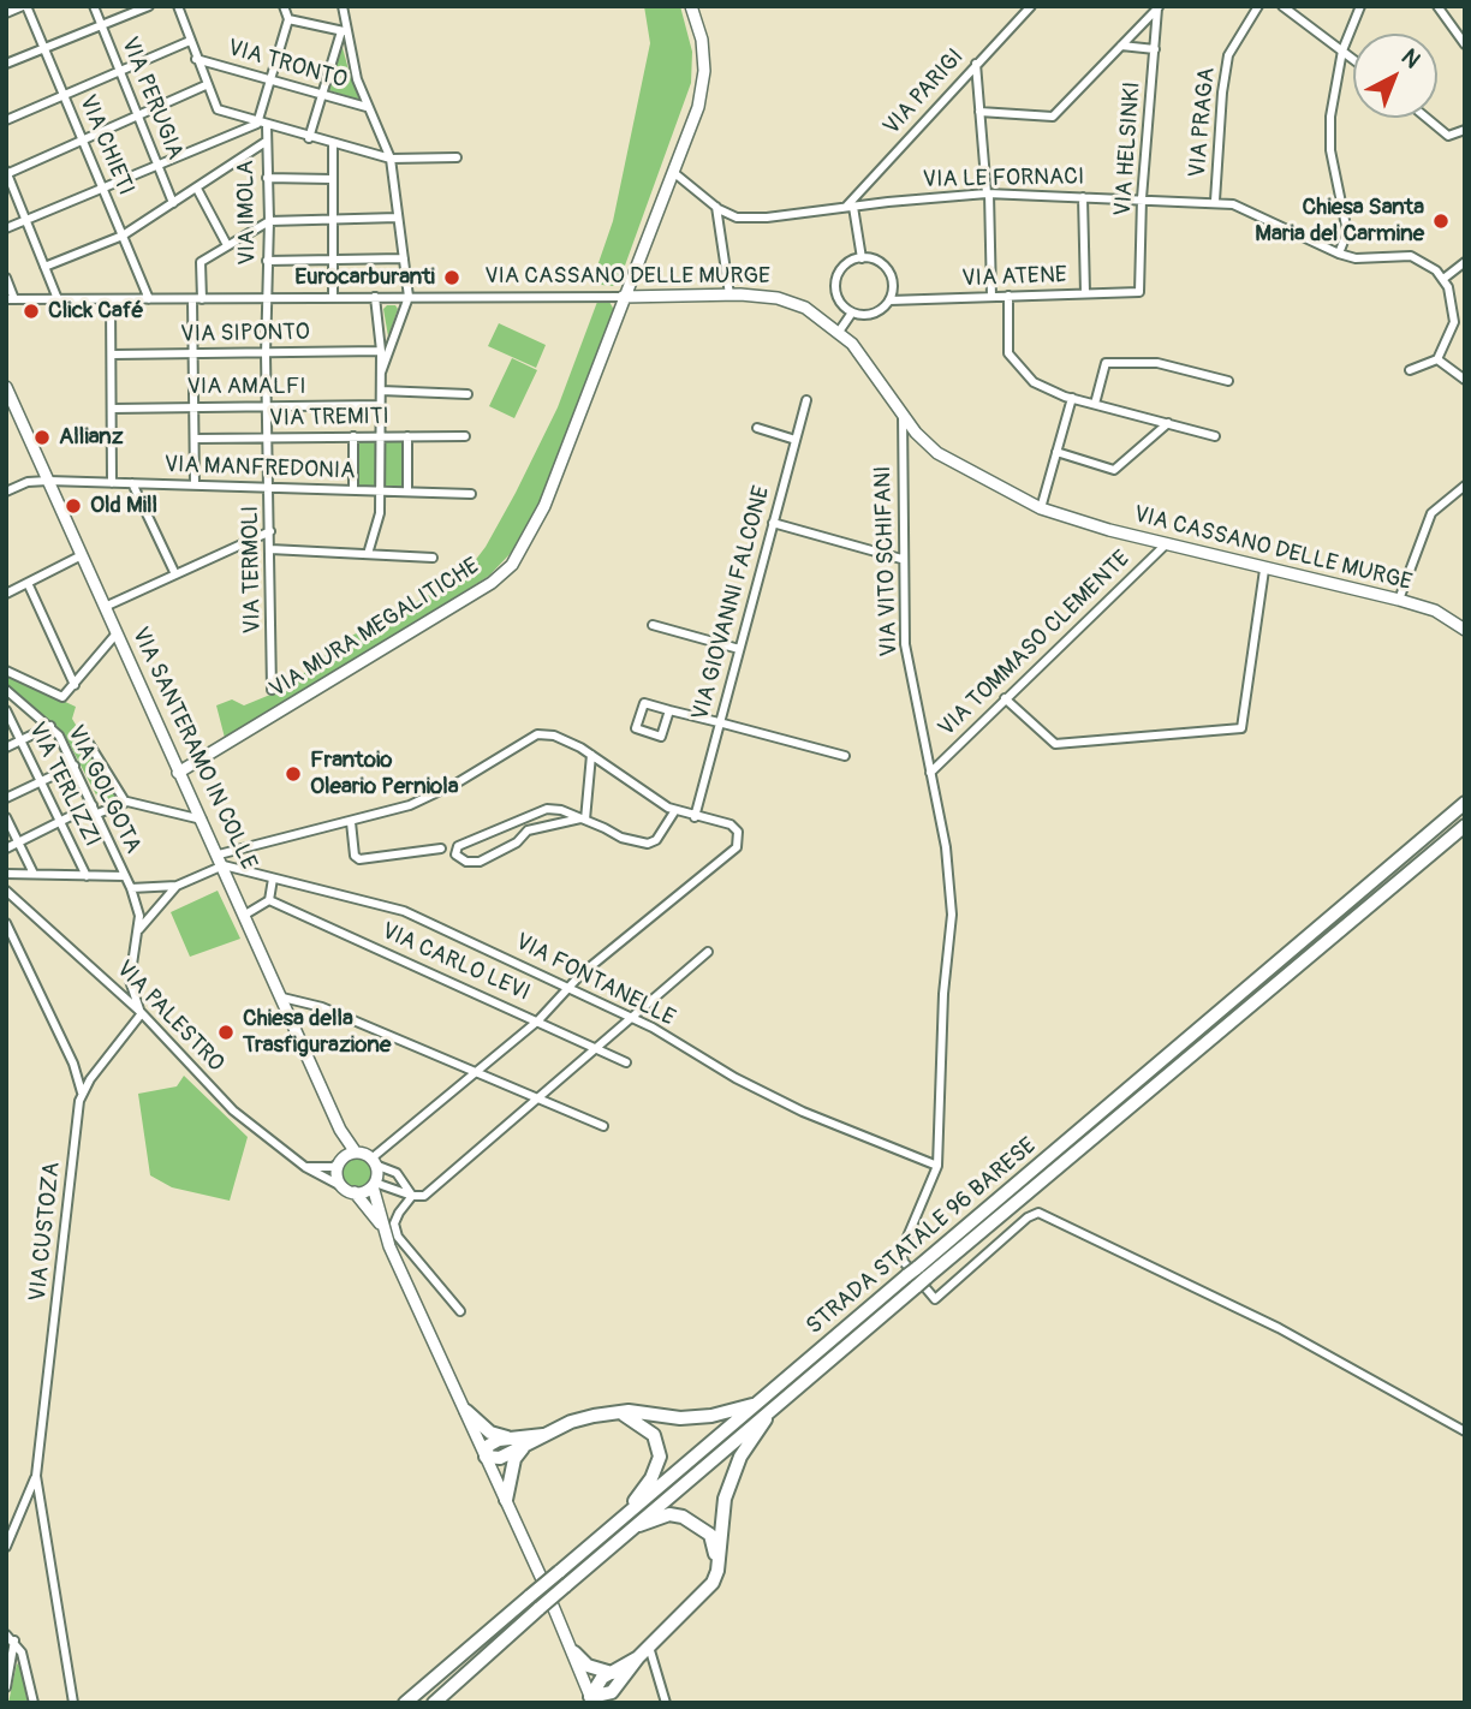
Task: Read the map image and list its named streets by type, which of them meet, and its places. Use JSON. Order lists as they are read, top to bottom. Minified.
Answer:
{"streets":{"highway":["STRADA STATALE 96 BARESE"],"street":["VIA TRONTO","VIA PARIGI","VIA PERUGIA","VIA PRAGA","VIA CHIETI","VIA HELSINKI","VIA LE FORNACI","VIA IMOLA","VIA CASSANO DELLE MURGE","VIA ATENE","VIA SIPONTO","VIA AMALFI","VIA TREMITI","VIA MANFREDONIA","VIA VITO SCHIFANI","VIA TERMOLI","VIA GIOVANNI FALCONE","VIA MURA MEGALITICHE","VIA TOMMASO CLEMENTE","VIA SANTERAMO IN COLLE","VIA TERLIZZI","VIA GOLGOTA","VIA CARLO LEVI","VIA FONTANELLE","VIA PALESTRO","VIA CUSTOZA"]},"crossings":[["VIA TRONTO","VIA IMOLA"],["VIA PARIGI","VIA LE FORNACI"],["VIA PRAGA","VIA LE FORNACI"],["VIA CHIETI","VIA CASSANO DELLE MURGE"],["VIA HELSINKI","VIA LE FORNACI"],["VIA HELSINKI","VIA ATENE"],["VIA LE FORNACI","VIA MURA MEGALITICHE"],["VIA IMOLA","VIA CASSANO DELLE MURGE"],["VIA IMOLA","VIA TERMOLI"],["VIA CASSANO DELLE MURGE","VIA VITO SCHIFANI"],["VIA CASSANO DELLE MURGE","VIA TERMOLI"],["VIA CASSANO DELLE MURGE","VIA MURA MEGALITICHE"],["VIA CASSANO DELLE MURGE","VIA TOMMASO CLEMENTE"],["VIA SIPONTO","VIA TERMOLI"],["VIA AMALFI","VIA TERMOLI"],["VIA TREMITI","VIA TERMOLI"],["VIA MANFREDONIA","VIA TERMOLI"],["VIA MANFREDONIA","VIA SANTERAMO IN COLLE"],["VIA VITO SCHIFANI","VIA TOMMASO CLEMENTE"],["VIA VITO SCHIFANI","VIA FONTANELLE"],["VIA MURA MEGALITICHE","VIA SANTERAMO IN COLLE"],["VIA SANTERAMO IN COLLE","VIA FONTANELLE"]],"places":["Chiesa Santa Maria del Carmine","Eurocarburanti","Click Café","Allianz","Old Mill","Frantoio Oleario Perniola","Chiesa della Trasfigurazione"],"north":"top right"}
